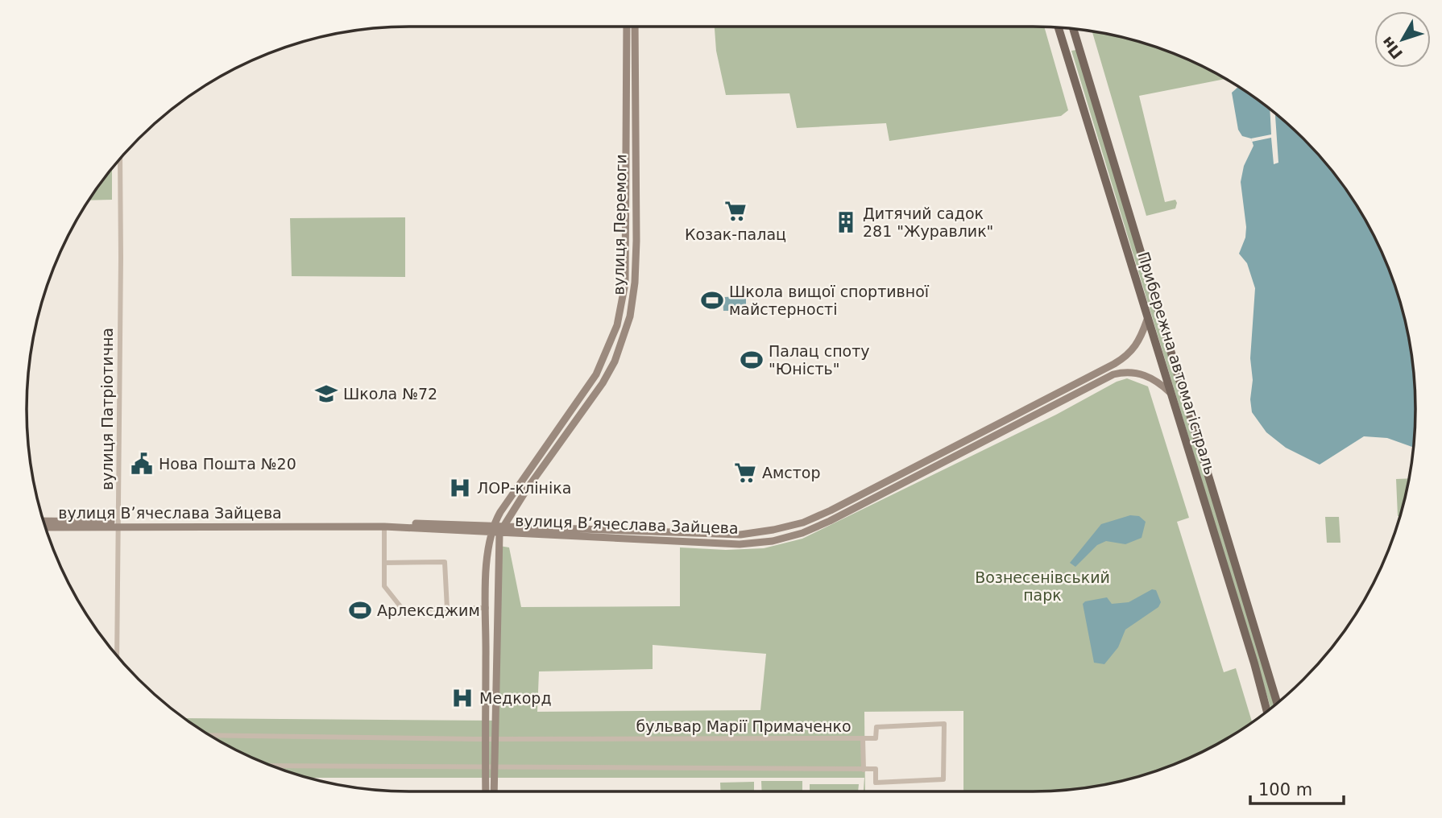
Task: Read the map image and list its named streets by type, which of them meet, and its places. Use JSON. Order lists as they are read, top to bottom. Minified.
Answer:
{"streets":{"main road":["вулиця Перемоги","Прибережна автомагістраль","вулиця Вʼячеслава Зайцева"],"street":["вулиця Патріотична","бульвар Марії Примаченко"]},"crossings":[["вулиця Перемоги","вулиця Вʼячеслава Зайцева"],["вулиця Перемоги","бульвар Марії Примаченко"],["Прибережна автомагістраль","вулиця Вʼячеслава Зайцева"],["вулиця Патріотична","вулиця Вʼячеслава Зайцева"]],"parks":["Вознесенівський парк"],"places":{"supermarket":["Козак-палац","Амстор"],"building":["Дитячий садок 281 \"Журавлик\""],"sports":["Школа вищої спортивної майстерності","Палац споту \"Юність\"","Арлексджим"],"school or university":["Школа №72"],"public building":["Нова Пошта №20"],"hospital":["ЛОР-клініка","Медкорд"]},"scale_bar":"100 m","north":"bottom left"}
